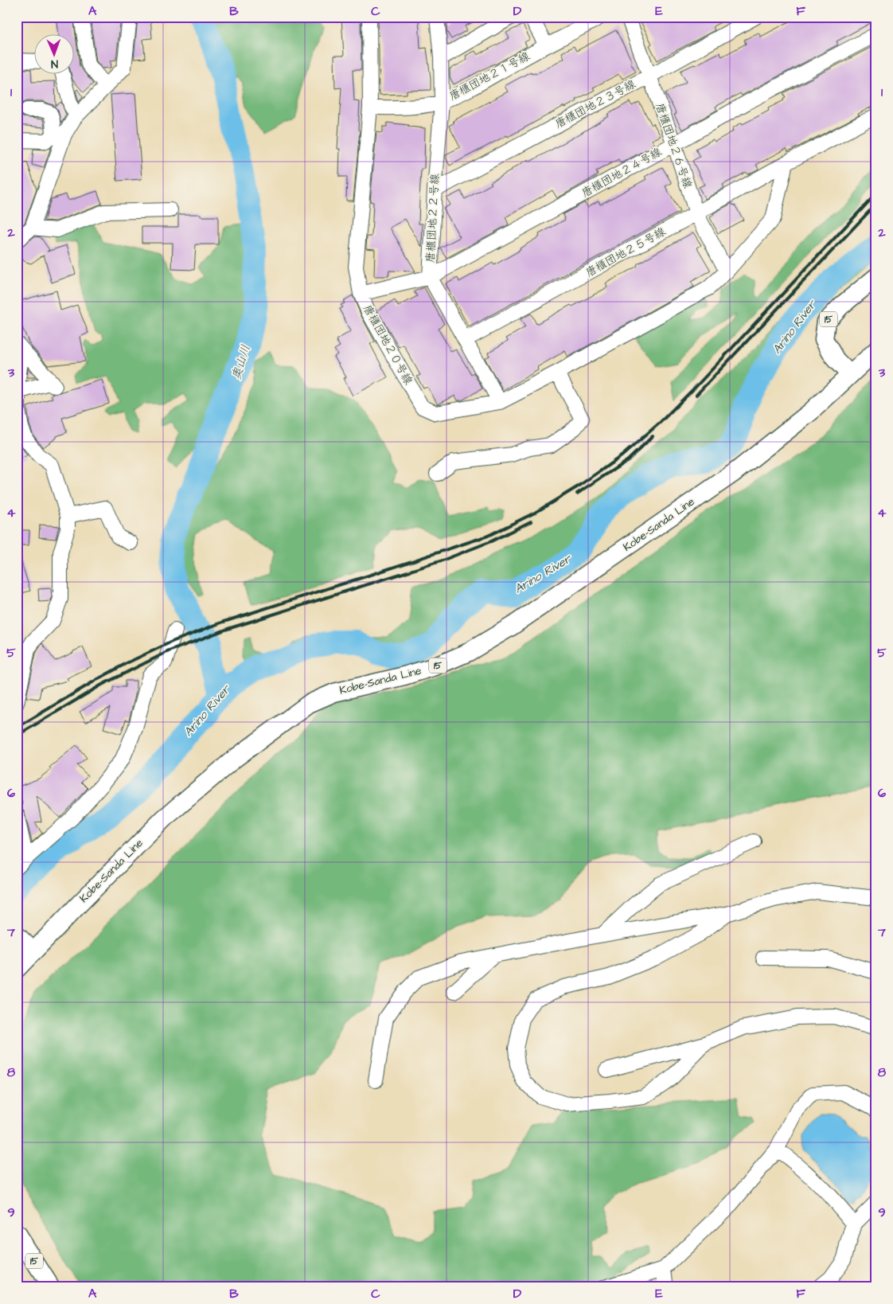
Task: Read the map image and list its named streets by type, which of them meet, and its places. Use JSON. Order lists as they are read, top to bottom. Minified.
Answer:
{"streets":{"main road":["15","Kobe-Sanda Line"],"street":["唐櫃団地２１号線","唐櫃団地２３号線","唐櫃団地２６号線","唐櫃団地２４号線","唐櫃団地２２号線","唐櫃団地２５号線","唐櫃団地２０号線"]},"crossings":[["唐櫃団地２１号線","唐櫃団地２２号線"],["唐櫃団地２１号線","唐櫃団地２０号線"],["唐櫃団地２３号線","唐櫃団地２６号線"],["唐櫃団地２３号線","唐櫃団地２２号線"],["唐櫃団地２６号線","唐櫃団地２４号線"],["唐櫃団地２６号線","唐櫃団地２５号線"],["唐櫃団地２６号線","唐櫃団地２０号線"],["唐櫃団地２４号線","唐櫃団地２２号線"],["唐櫃団地２４号線","唐櫃団地２０号線"],["唐櫃団地２２号線","唐櫃団地２５号線"],["唐櫃団地２２号線","唐櫃団地２０号線"],["唐櫃団地２５号線","唐櫃団地２０号線"],["15","Kobe-Sanda Line"]],"water":["Arino River","奥山川"],"north":"bottom","grid":{"columns":["A","B","C","D","E","F"],"rows":["1","2","3","4","5","6","7","8","9"]}}
